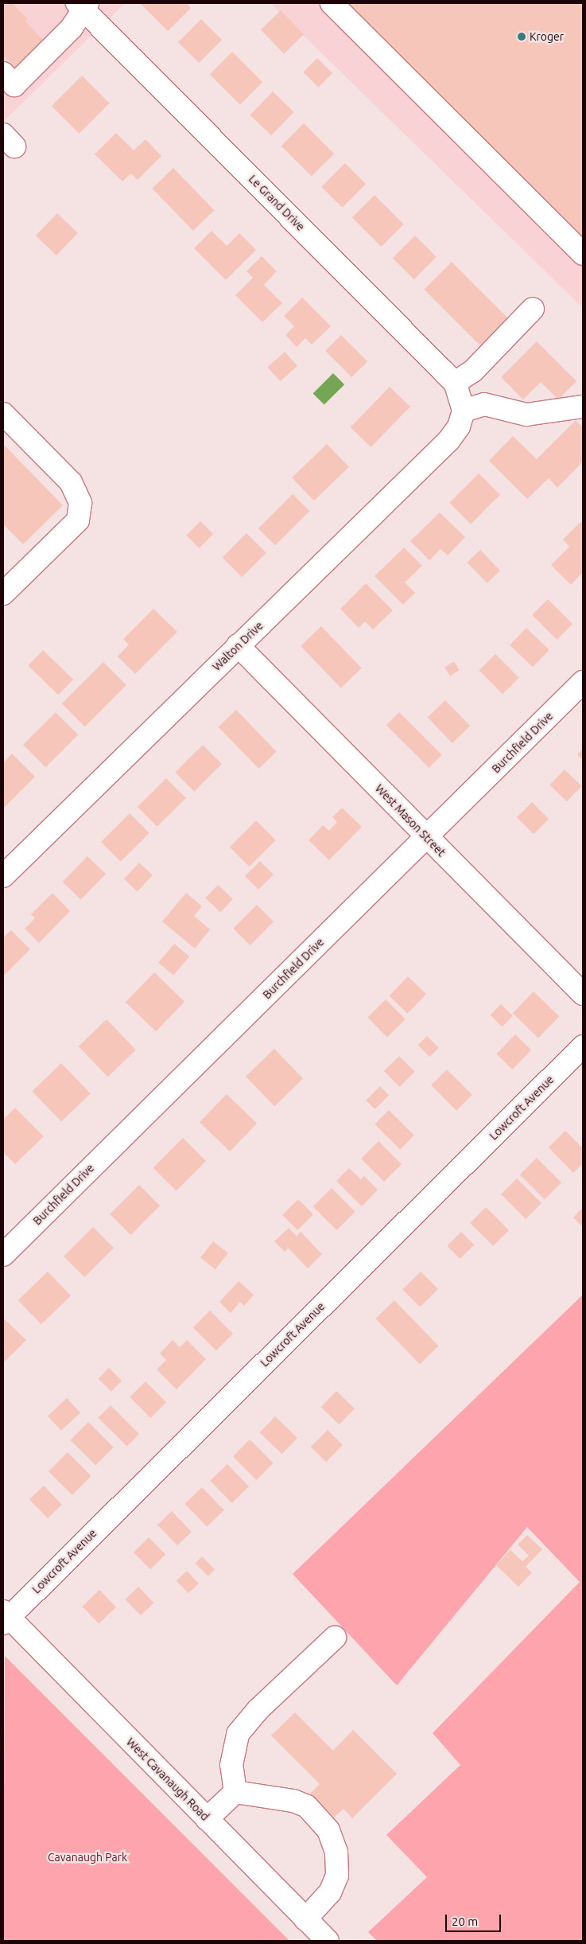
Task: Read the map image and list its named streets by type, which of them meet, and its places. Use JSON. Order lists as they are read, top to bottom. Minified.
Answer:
{"streets":{"street":["Le Grand Drive","Walton Drive","Burchfield Drive","West Mason Street","Lowcroft Avenue","West Cavanaugh Road"]},"crossings":[["Le Grand Drive","Walton Drive"],["Walton Drive","West Mason Street"],["Burchfield Drive","West Mason Street"],["Lowcroft Avenue","West Cavanaugh Road"]],"parks":["Cavanaugh Park"],"places":["Kroger"],"scale_bar":"20 m"}
